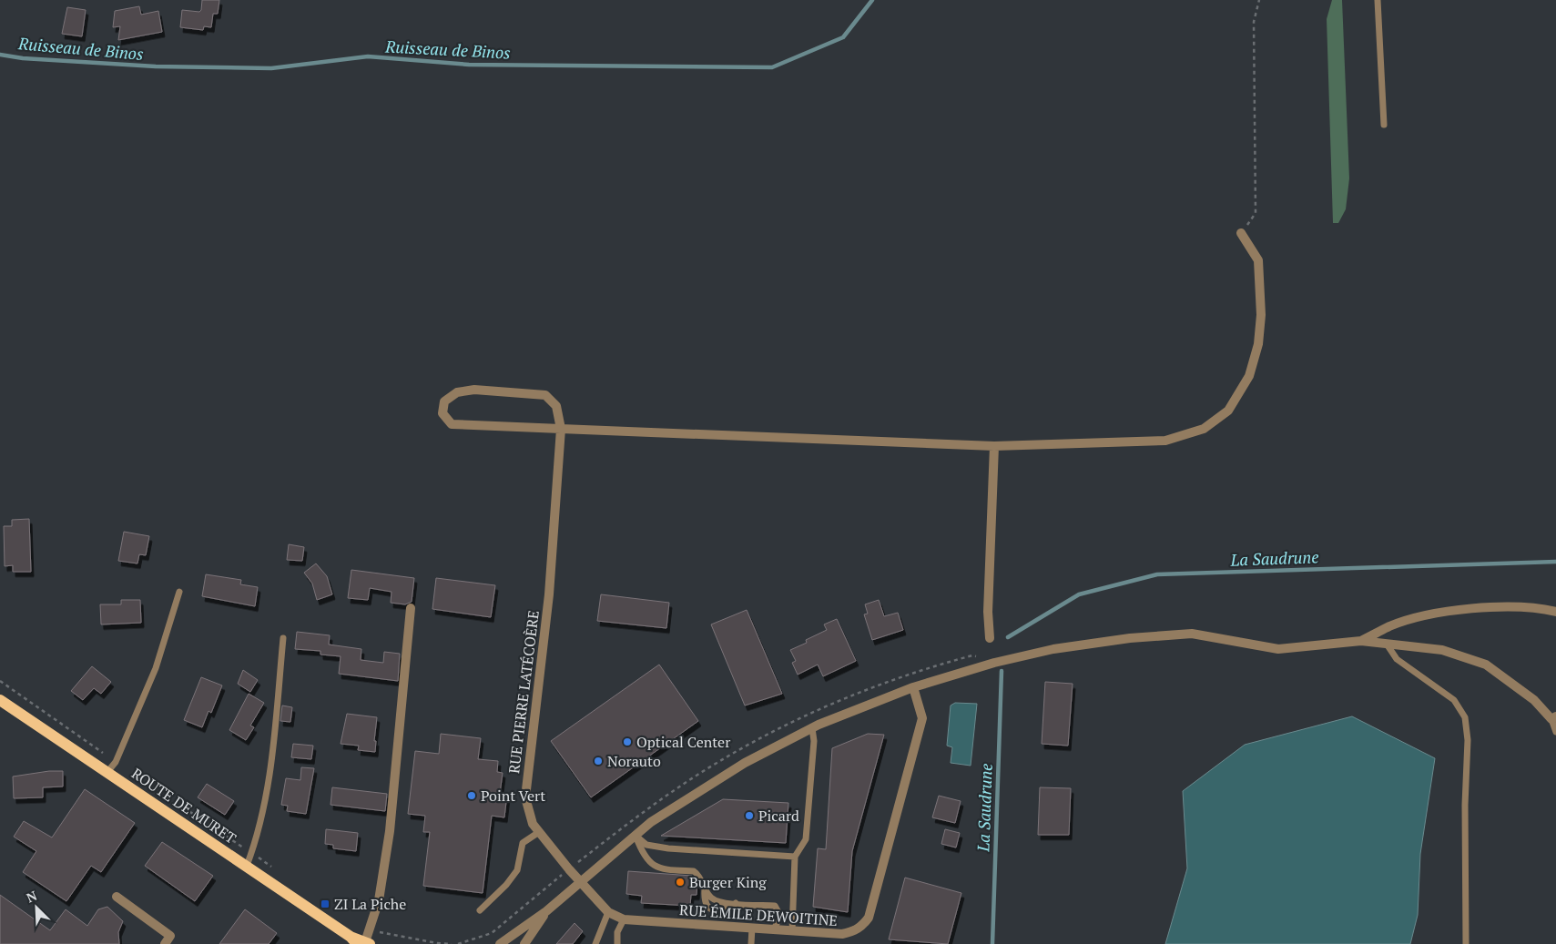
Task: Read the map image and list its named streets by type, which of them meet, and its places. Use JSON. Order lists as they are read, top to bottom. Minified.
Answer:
{"streets":{"main road":["ROUTE DE MURET"],"street":["RUE PIERRE LATÉCOÈRE","RUE ÉMILE DEWOITINE"]},"crossings":[["RUE PIERRE LATÉCOÈRE","RUE ÉMILE DEWOITINE"]],"water":["Ruisseau de Binos","La Saudrune"],"places":{"other":["Optical Center","Norauto","Point Vert","Picard","Burger King"],"transit":["ZI La Piche"]},"north":"top left"}
